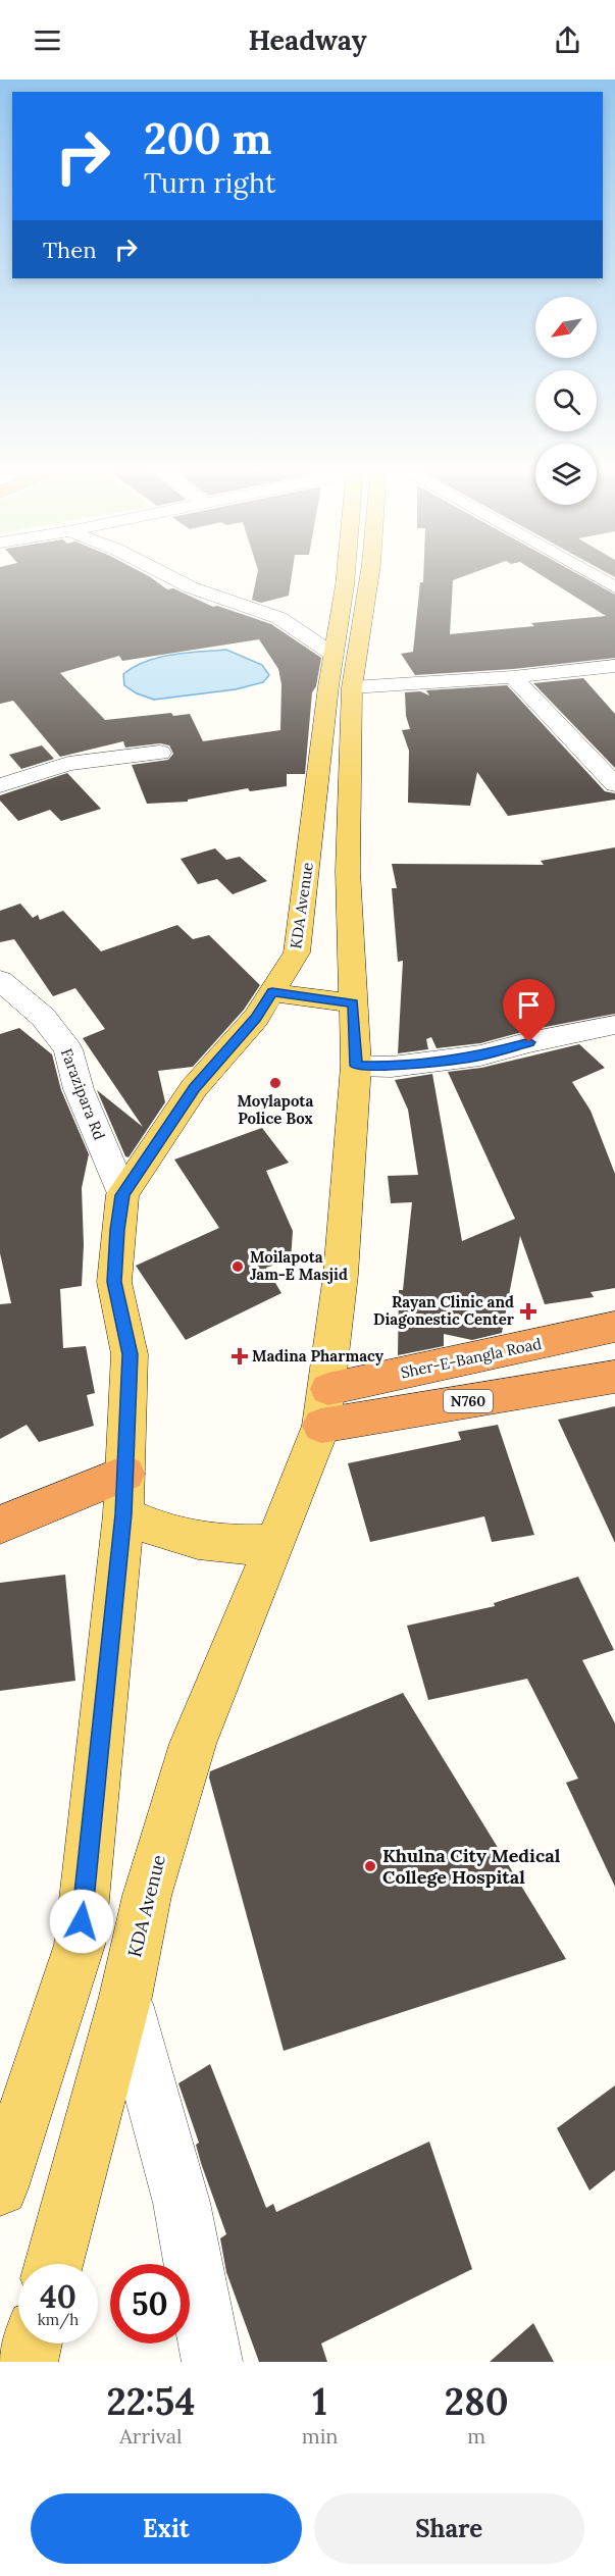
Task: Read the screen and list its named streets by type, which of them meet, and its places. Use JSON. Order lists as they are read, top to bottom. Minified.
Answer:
{"streets":{"highway":["Sher-E-Bangla Road","N760"],"main road":["KDA Avenue"],"street":["Farazipara Rd"]},"crossings":[["KDA Avenue","Farazipara Rd"],["KDA Avenue","Sher-E-Bangla Road"],["KDA Avenue","N760"],["Sher-E-Bangla Road","N760"]],"places":{"other":["Moylapota Police Box","Moilapota Jam-E Masjid","Khulna City Medical College Hospital"],"health":["Rayan Clinic and Diagonestic Center","Madina Pharmacy"]},"north":"bottom left","page":{"header":"Headway","turn":["200 m","Turn right"],"then":"Then","speed":"40 km/h","limit":"50","eta":["22:54","Arrival","1","min","280","m"],"buttons":["Exit","Share"]}}
